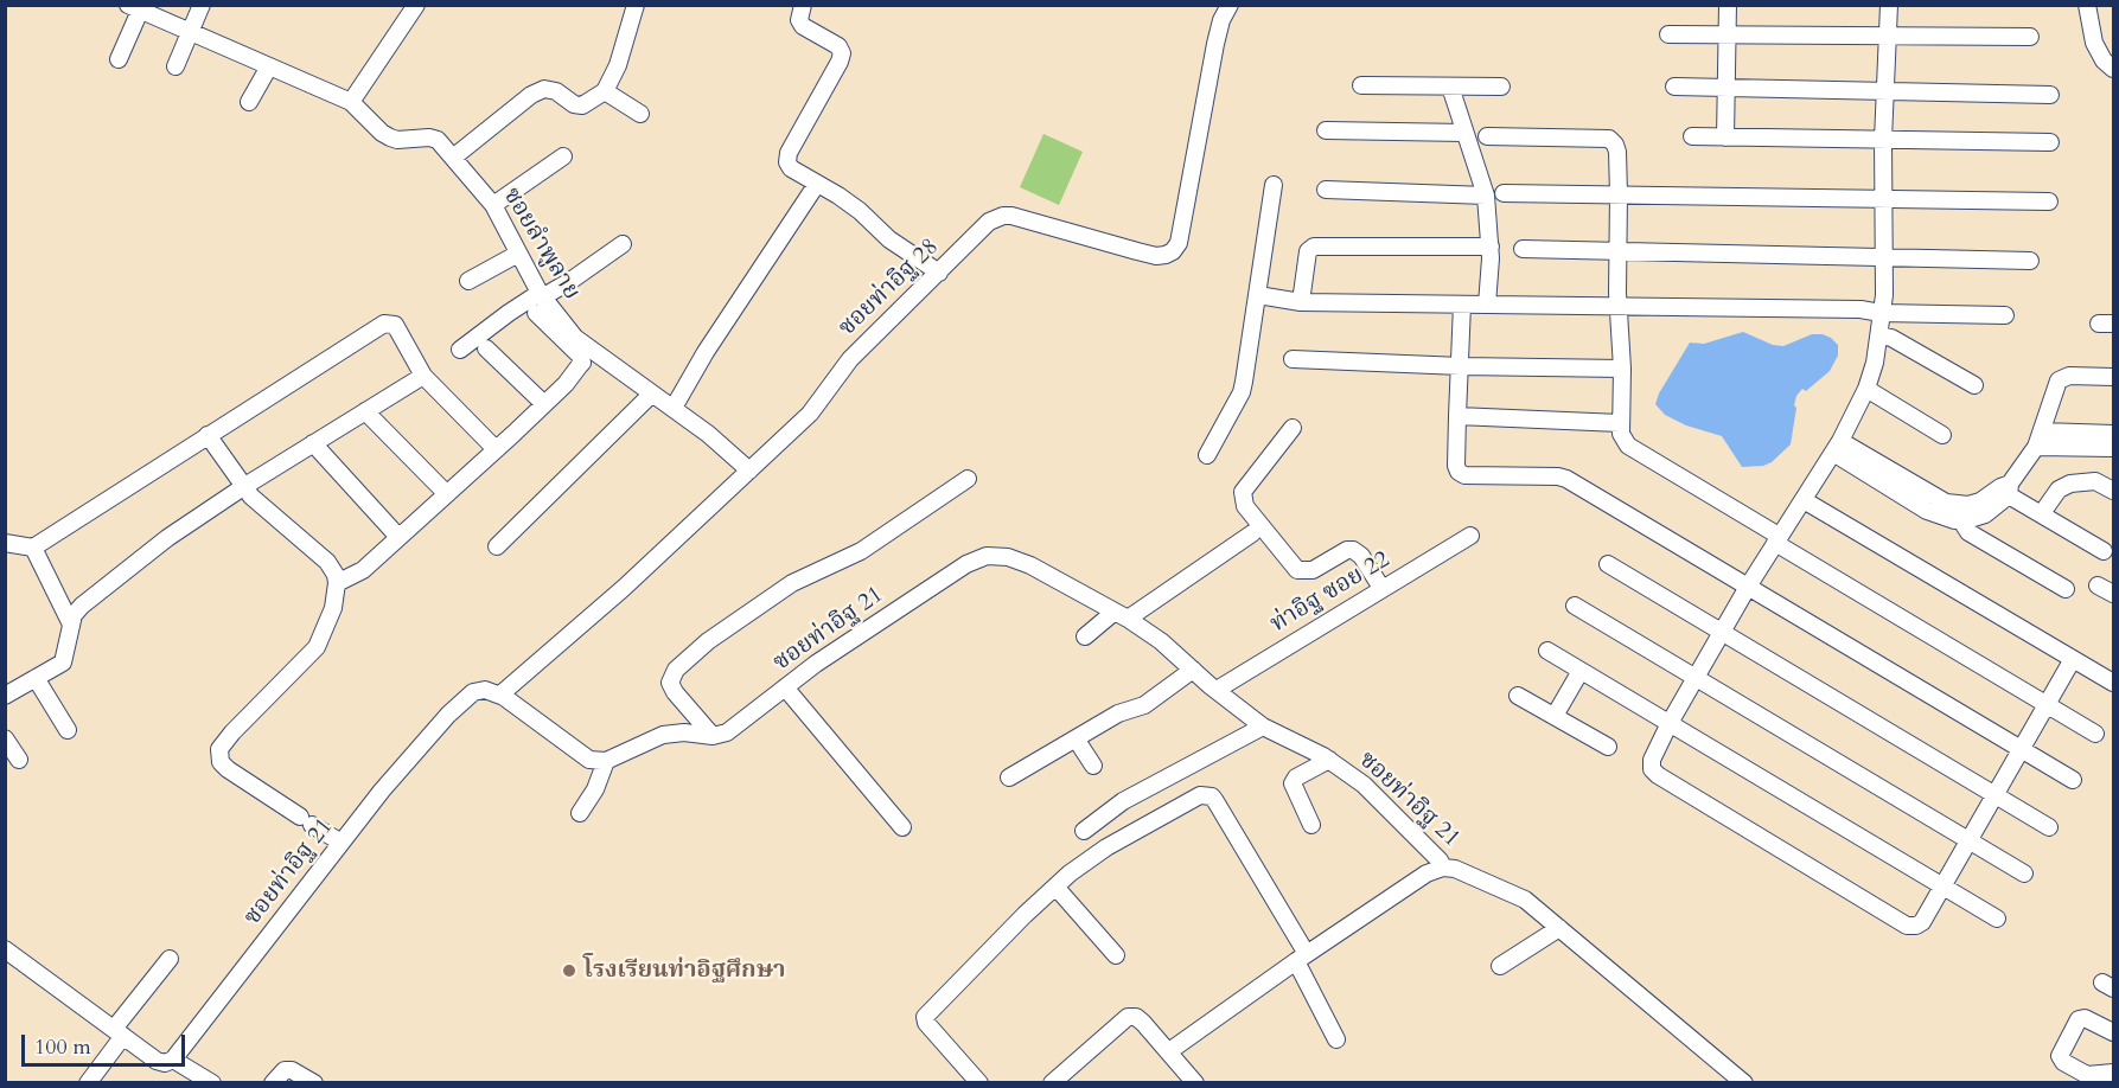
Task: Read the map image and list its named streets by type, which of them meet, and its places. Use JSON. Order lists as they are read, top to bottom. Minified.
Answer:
{"streets":{"street":["ซอยลำพูลาย","ซอยท่าอิฐ 28","ท่าอิฐ ซอย 22","ซอยท่าอิฐ 21"]},"crossings":[["ซอยลำพูลาย","ซอยท่าอิฐ 28"],["ซอยท่าอิฐ 28","ซอยท่าอิฐ 21"],["ท่าอิฐ ซอย 22","ซอยท่าอิฐ 21"]],"places":["โรงเรียนท่าอิฐศึกษา"],"scale_bar":"100 m"}
